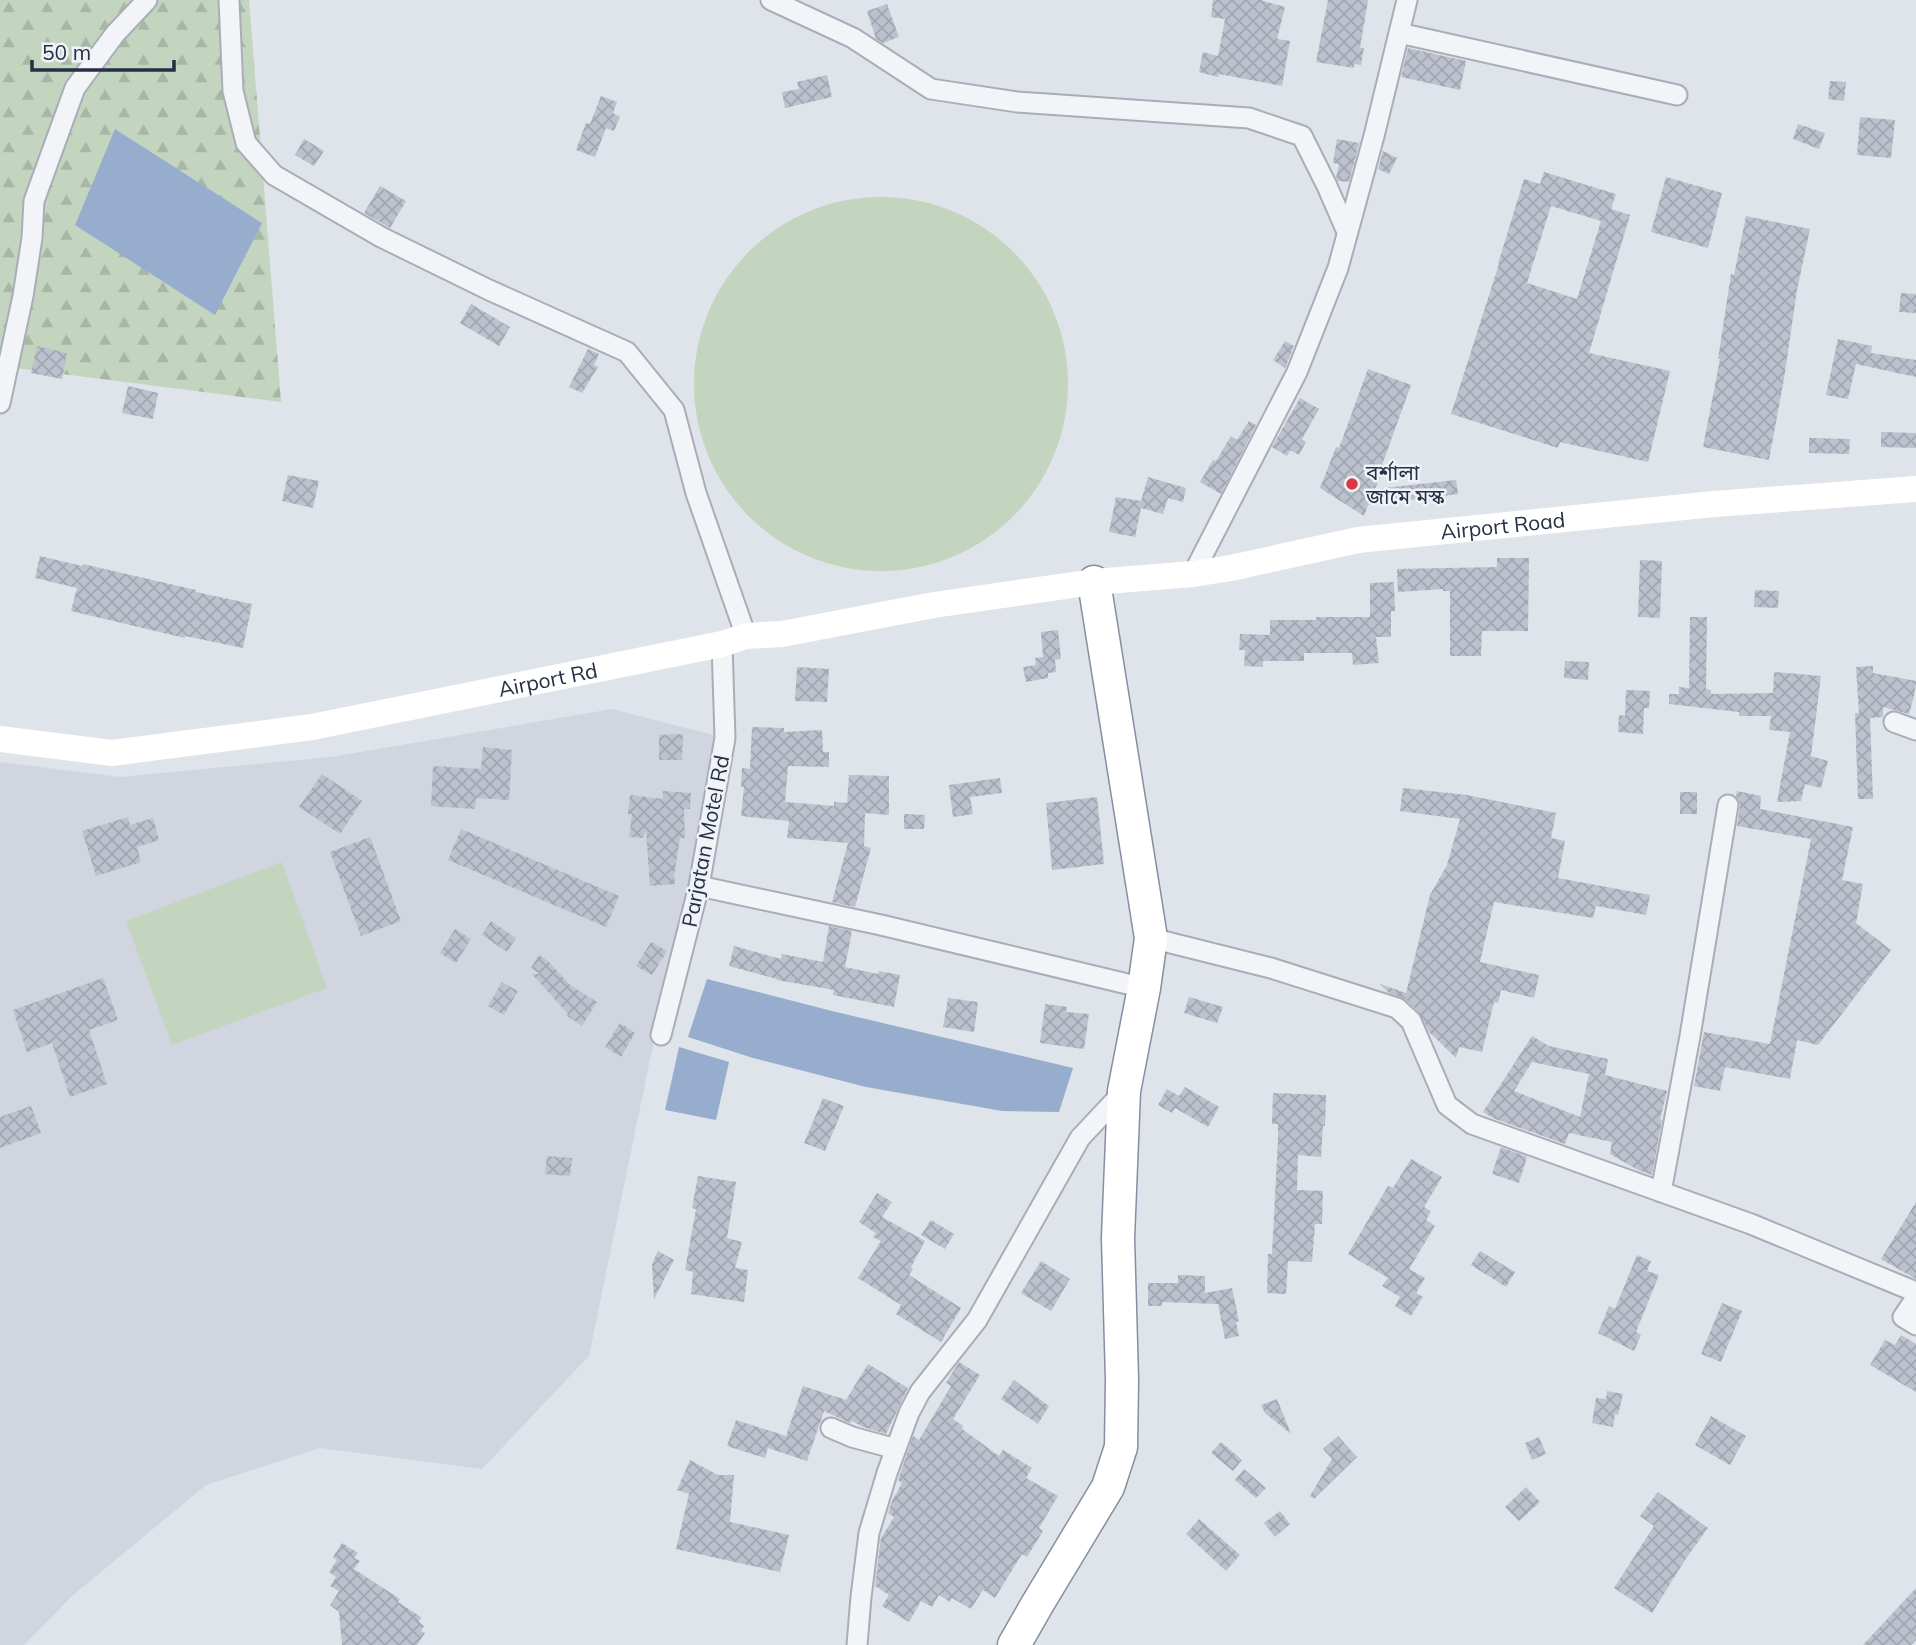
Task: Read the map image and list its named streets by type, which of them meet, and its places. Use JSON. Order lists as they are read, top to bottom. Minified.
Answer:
{"streets":{"main road":["Airport Road","Airport Rd"],"street":["Parjatan Motel Rd"]},"crossings":[["Airport Road","Airport Rd"],["Airport Rd","Parjatan Motel Rd"]],"places":["বর্শালা জামে মস্ক"],"scale_bar":"50 m"}
